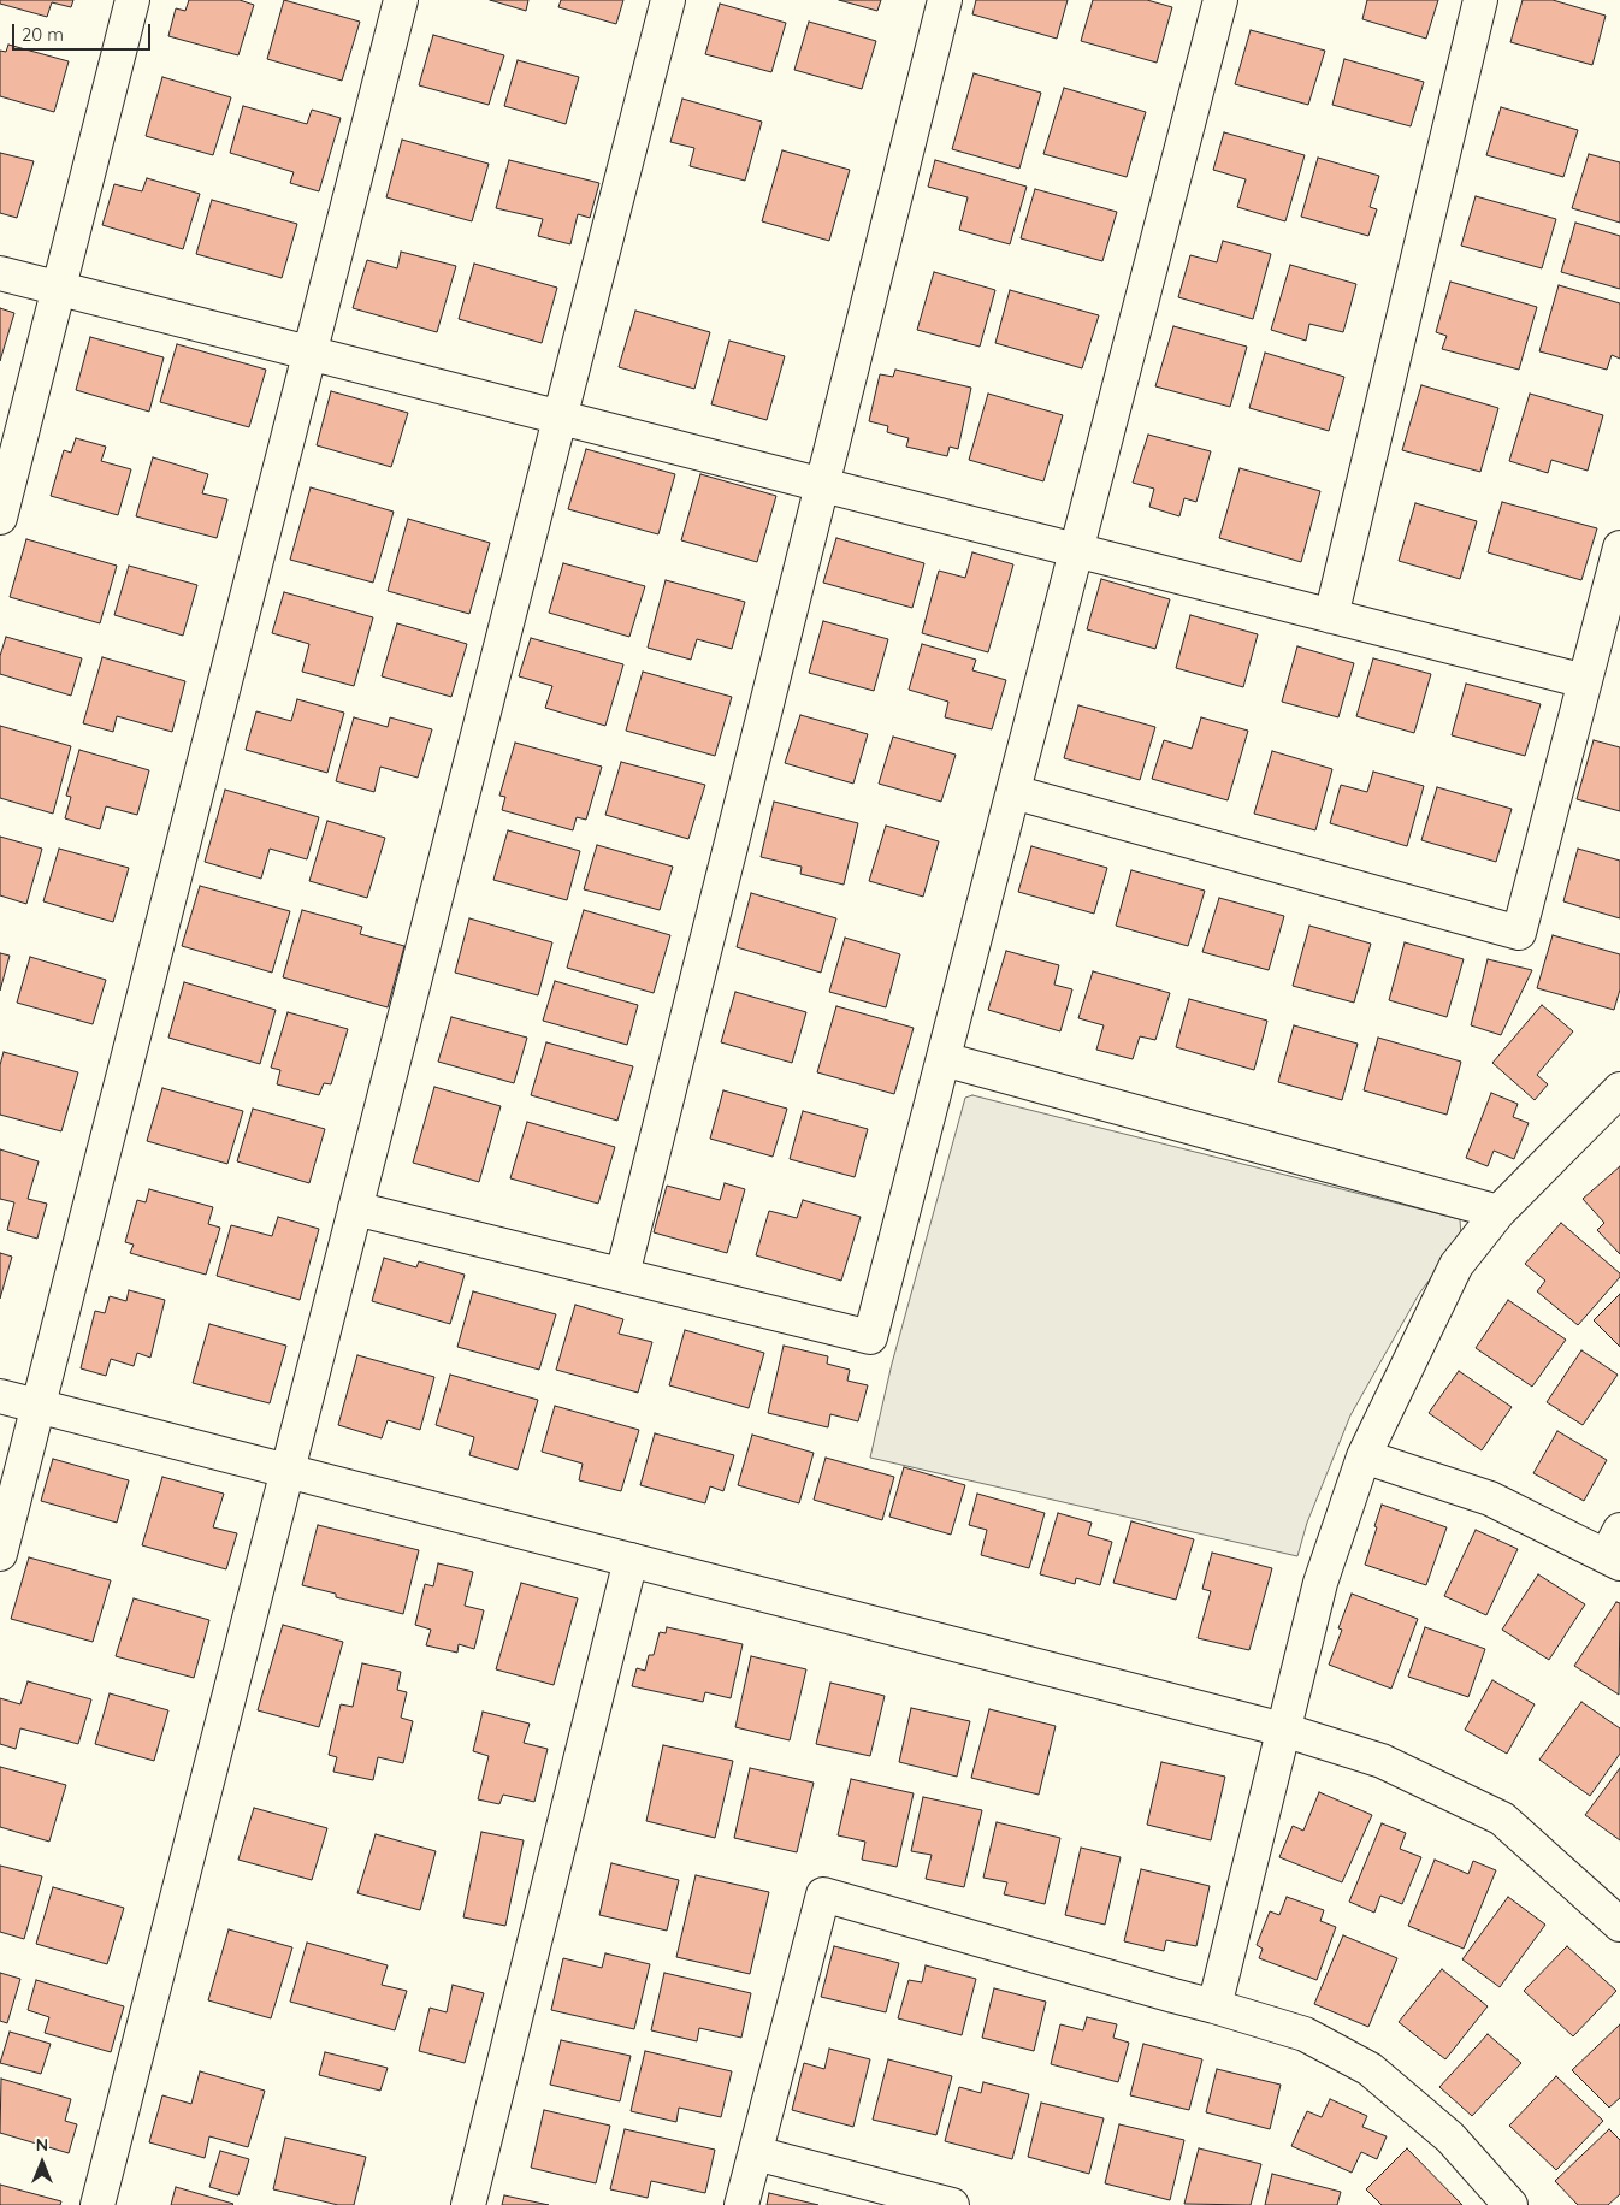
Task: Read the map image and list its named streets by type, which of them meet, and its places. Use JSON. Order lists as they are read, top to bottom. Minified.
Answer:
{"scale_bar":"20 m","north":"top"}
